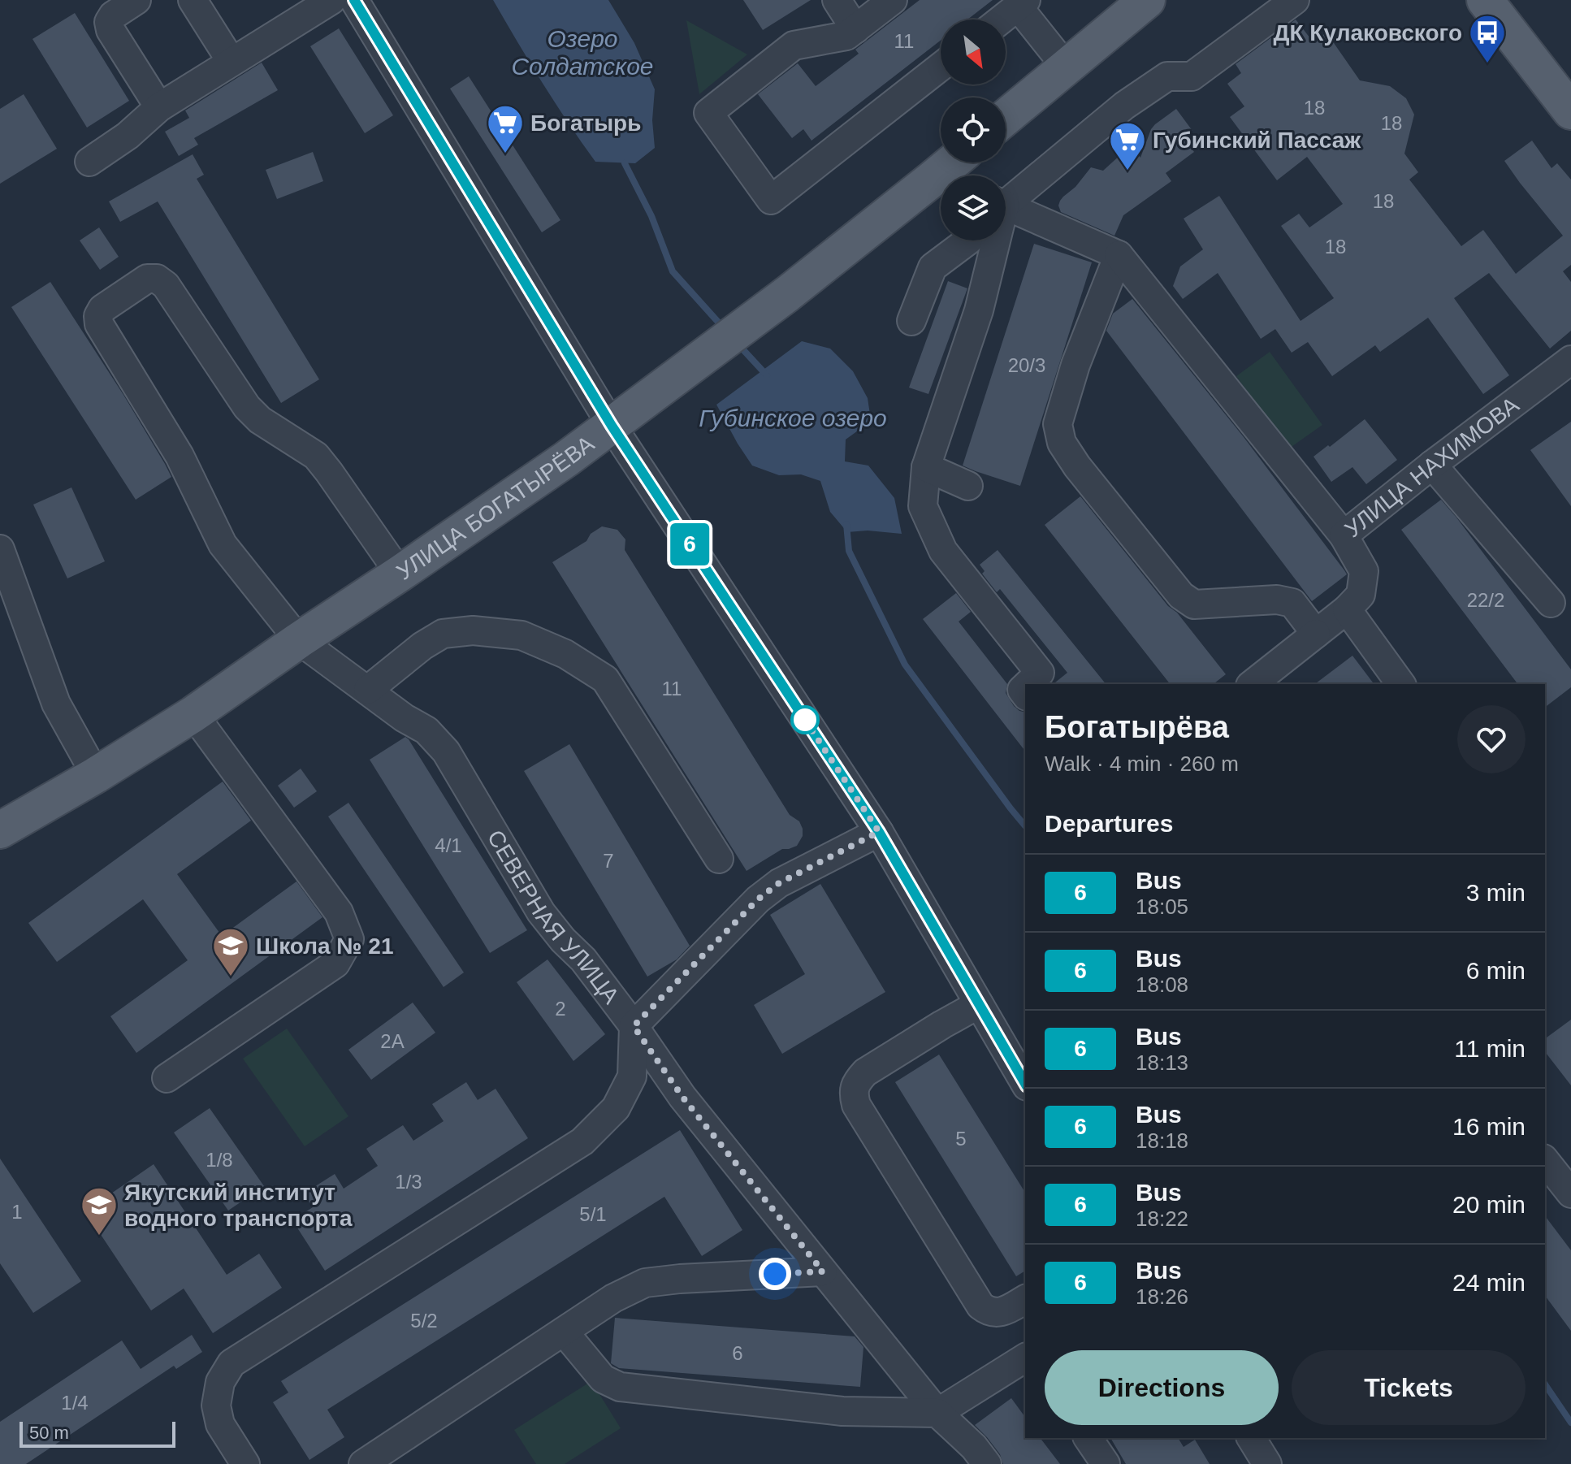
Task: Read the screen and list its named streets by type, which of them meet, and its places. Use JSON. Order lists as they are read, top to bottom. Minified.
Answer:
{"streets":{"main road":["УЛИЦА БОГАТЫРЁВА"],"street":["УЛИЦА НАХИМОВА","СЕВЕРНАЯ УЛИЦА"]},"crossings":[["УЛИЦА БОГАТЫРЁВА","СЕВЕРНАЯ УЛИЦА"]],"water":["Озеро Солдатское","Губинское озеро"],"places":{"bus stop":["ДК Кулаковского"],"supermarket":["Богатырь","Губинский Пассаж"],"school or university":["Школа № 21","Якутский институт водного транспорта"]},"lines":["bus line 6"],"house_numbers":["11","18","18","18","18","20/3","22/2","11","4/1","7","2","2А","5","1/8","1/3","1","5/1","5/2","6","1/4"],"scale_bar":"50 m","north":"bottom right","page":{"on_map":"6","heading":[["Богатырёва","Walk · 4 min · 260 m"],"Departures"],"list":[{"mark":"6","name":"Bus","note":"18:05","value":"3 min"},{"mark":"6","name":"Bus","note":"18:08","value":"6 min"},{"mark":"6","name":"Bus","note":"18:13","value":"11 min"},{"mark":"6","name":"Bus","note":"18:18","value":"16 min"},{"mark":"6","name":"Bus","note":"18:22","value":"20 min"},{"mark":"6","name":"Bus","note":"18:26","value":"24 min"}],"buttons":["Directions","Tickets"],"scale":"50 m"}}
